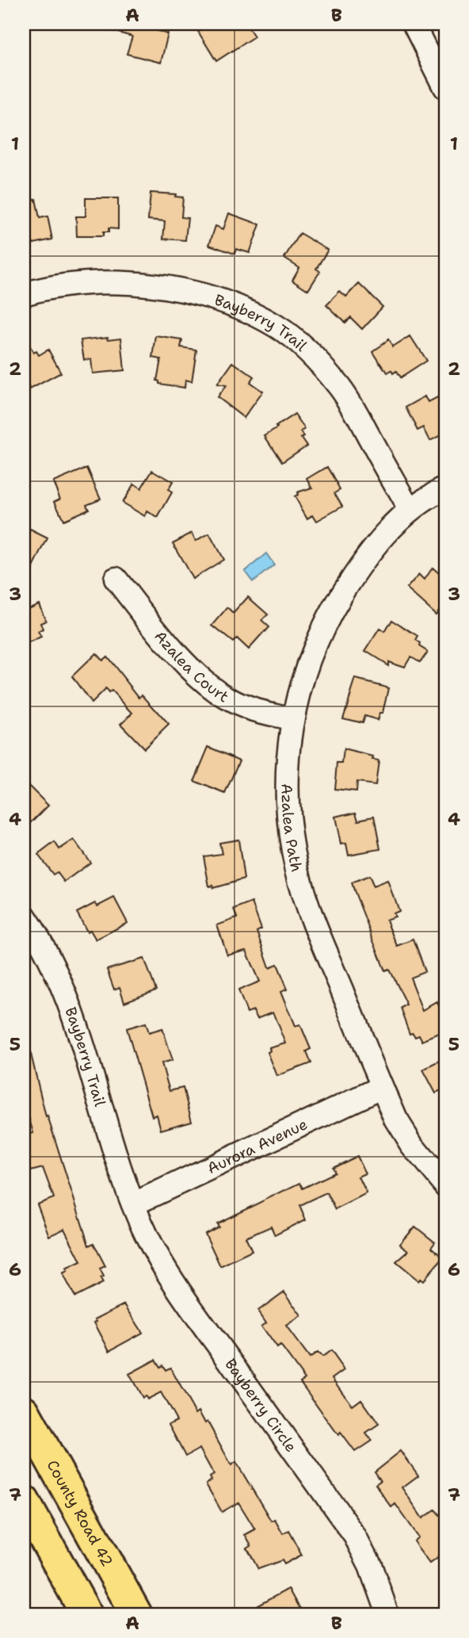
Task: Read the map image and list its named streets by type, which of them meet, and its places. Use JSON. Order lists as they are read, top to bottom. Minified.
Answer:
{"streets":{"highway":["County Road 42"],"street":["Bayberry Trail","Azalea Court","Azalea Path","Aurora Avenue","Bayberry Circle"]},"crossings":[["Bayberry Trail","Azalea Path"],["Bayberry Trail","Aurora Avenue"],["Bayberry Trail","Bayberry Circle"],["Azalea Court","Azalea Path"],["Azalea Path","Aurora Avenue"],["Aurora Avenue","Bayberry Circle"]],"grid":{"columns":["A","B"],"rows":["1","2","3","4","5","6","7"]}}
